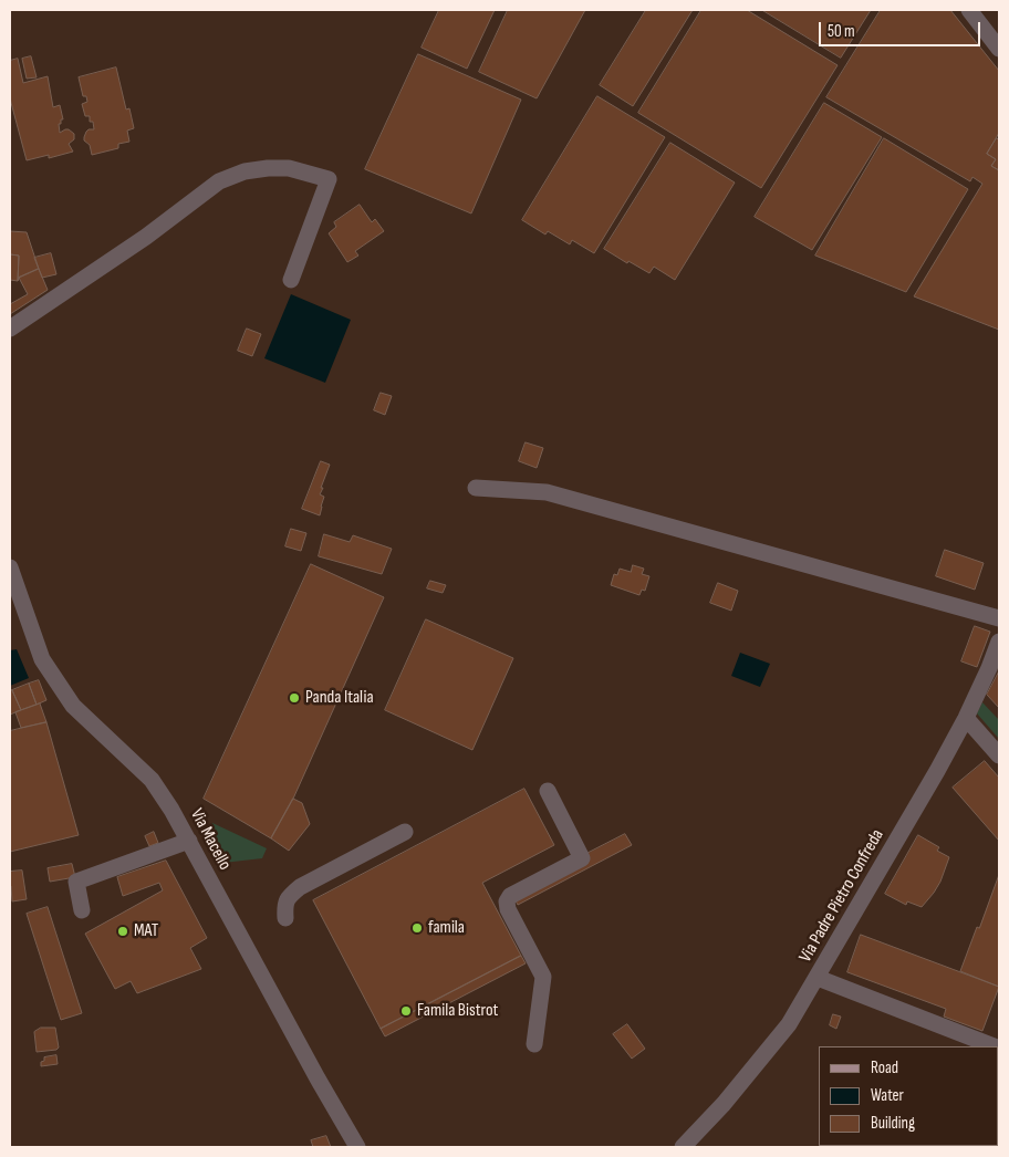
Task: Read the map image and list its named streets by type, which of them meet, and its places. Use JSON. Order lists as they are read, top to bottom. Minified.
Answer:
{"streets":{"street":["Via Macello","Via Padre Pietro Confreda"]},"places":["Panda Italia","famila","MAT","Famila Bistrot"],"legend":["Road","Water","Building"],"scale_bar":"50 m"}
